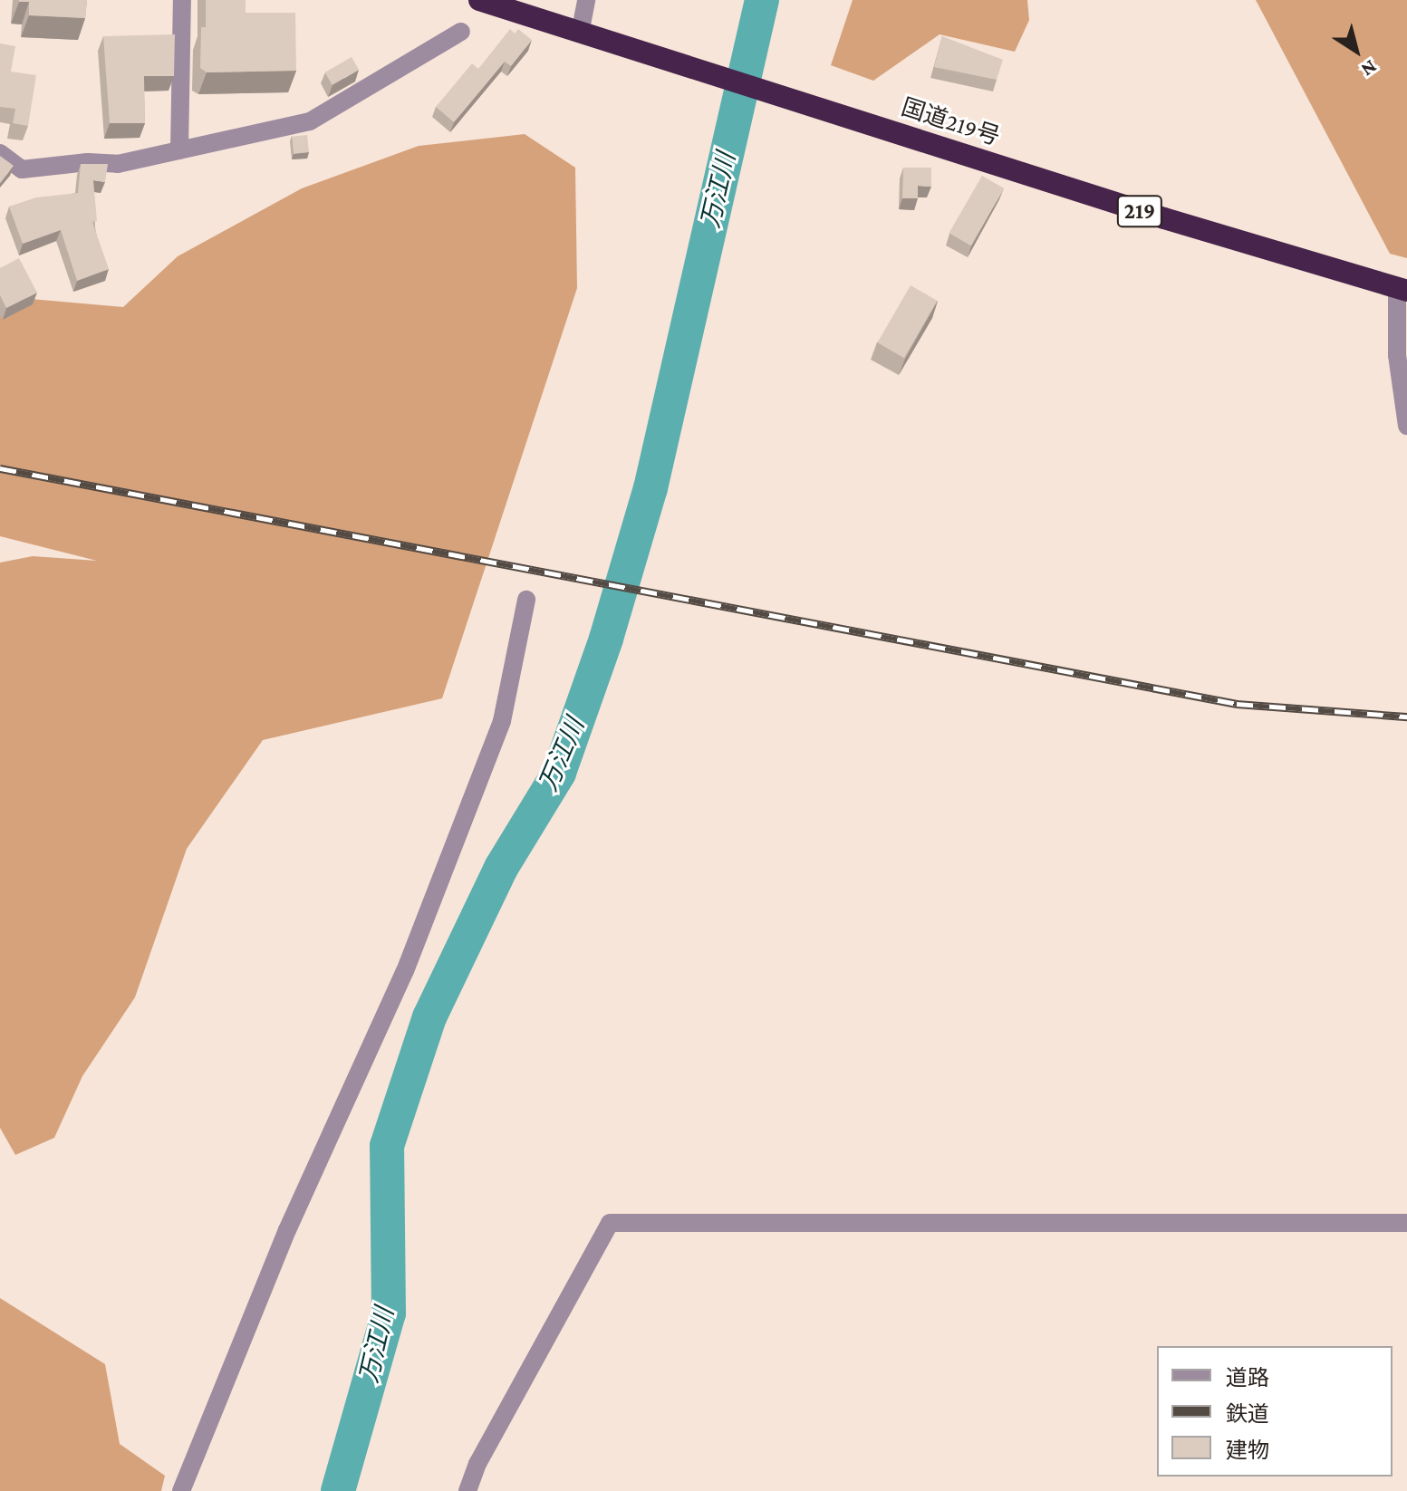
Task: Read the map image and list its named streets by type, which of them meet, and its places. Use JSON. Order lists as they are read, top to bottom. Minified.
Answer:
{"streets":{"highway":["国道219号","219"]},"water":["万江川"],"legend":["道路","鉄道","建物"],"north":"bottom right"}
